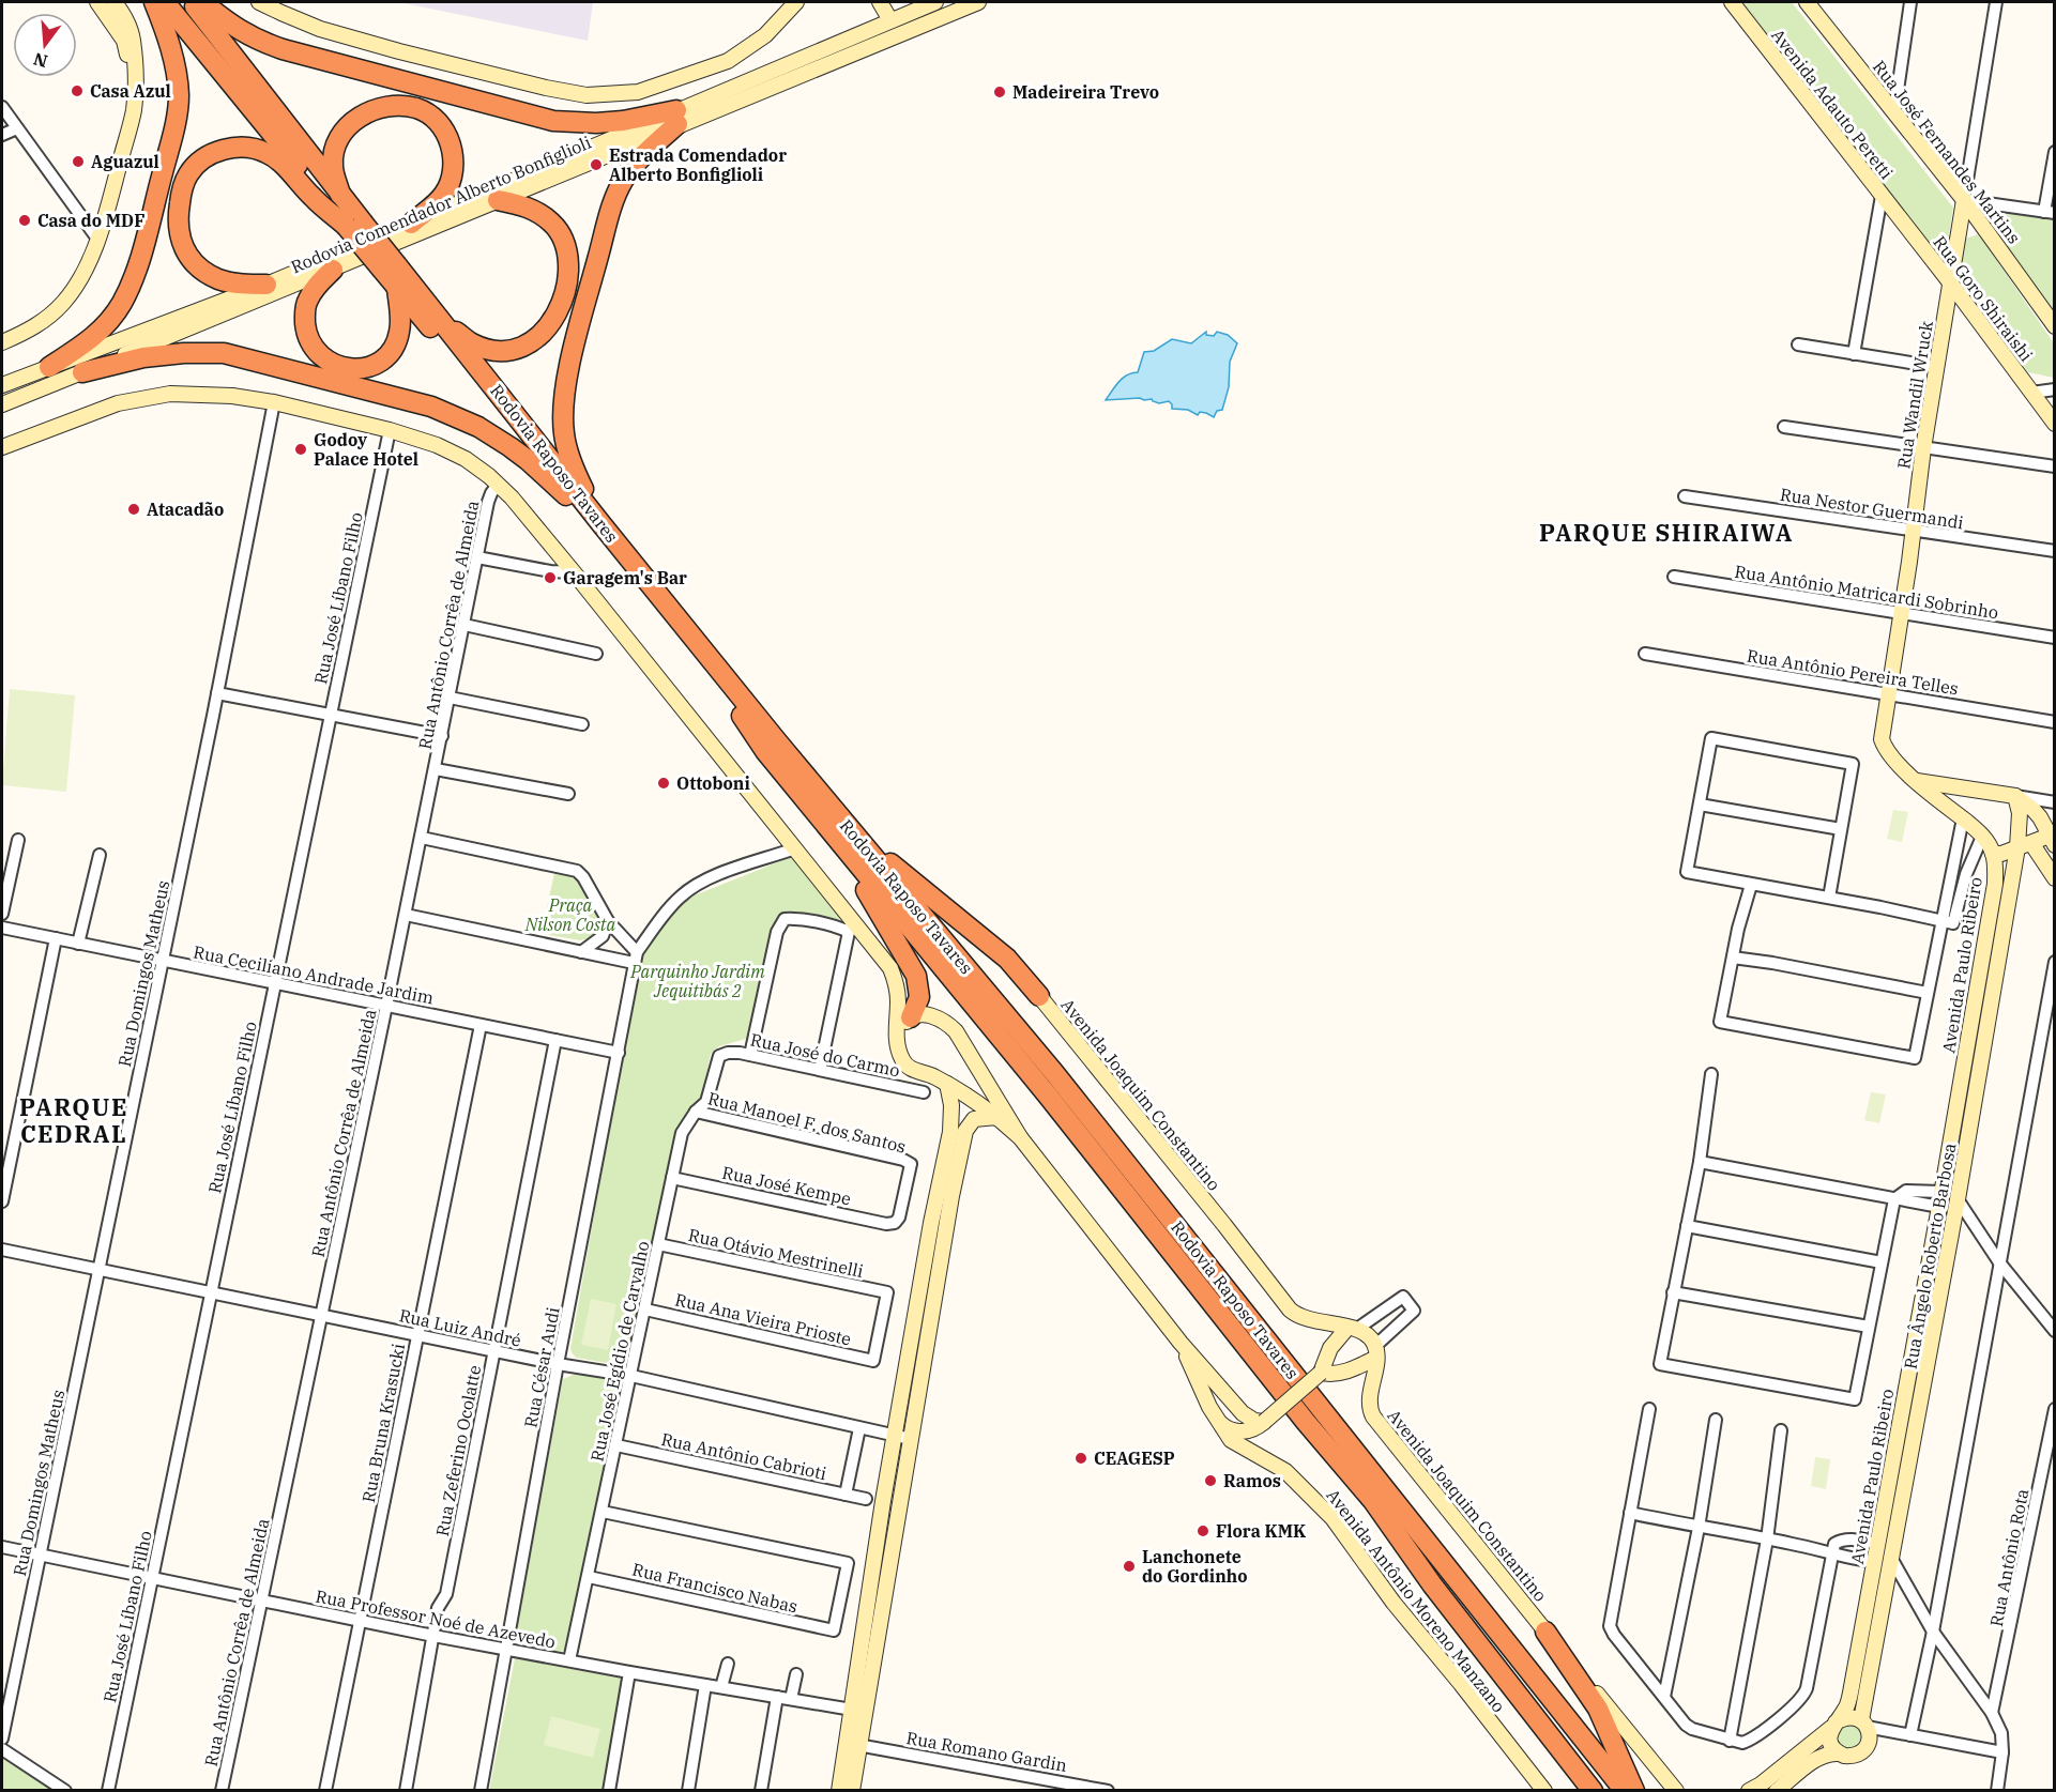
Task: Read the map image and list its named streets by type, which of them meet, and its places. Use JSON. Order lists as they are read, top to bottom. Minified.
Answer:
{"streets":{"highway":["Rodovia Raposo Tavares"],"street":["Avenida Adauto Peretti","Rua José Fernandes Martins","Rodovia Comendador Alberto Bonfiglioli","Rua Goro Shiraishi","Rua Wandil Wruck","Rua Nestor Guermandi","Rua Antônio Matricardi Sobrinho","Rua José Líbano Filho","Rua Antônio Corrêa de Almeida","Rua Antônio Pereira Telles","Avenida Paulo Ribeiro","Rua Domingos Matheus","Rua Ceciliano Andrade Jardim","Rua José do Carmo","Avenida Joaquim Constantino","Rua Manoel F. dos Santos","Rua José Kempe","Rua Otávio Mestrinelli","Rua Ângelo Roberto Barbosa","Rua Ana Vieira Prioste","Rua Luiz André","Rua José Egídio de Carvalho","Rua César Audi","Rua Bruna Krasucki","Rua Zeferino Ocolatte","Rua Antônio Cabrioti","Rua Antônio Rota","Rua Francisco Nabas","Avenida Antônio Moreno Manzano","Rua Professor Noé de Azevedo","Rua Romano Gardin"]},"crossings":[["Avenida Adauto Peretti","Rua Goro Shiraishi"],["Rua José Fernandes Martins","Rua Wandil Wruck"],["Rua Goro Shiraishi","Rua Wandil Wruck"],["Rua Wandil Wruck","Rua Nestor Guermandi"],["Rua Wandil Wruck","Rua Antônio Matricardi Sobrinho"],["Rua Wandil Wruck","Rua Antônio Pereira Telles"],["Rua Wandil Wruck","Avenida Paulo Ribeiro"],["Rua José Líbano Filho","Rua Ceciliano Andrade Jardim"],["Rua José Líbano Filho","Rua Luiz André"],["Rua José Líbano Filho","Rua Professor Noé de Azevedo"],["Rua Antônio Corrêa de Almeida","Rua Ceciliano Andrade Jardim"],["Rua Antônio Corrêa de Almeida","Rua Luiz André"],["Rua Antônio Corrêa de Almeida","Rua Professor Noé de Azevedo"],["Avenida Paulo Ribeiro","Rua Ângelo Roberto Barbosa"],["Rua Domingos Matheus","Rua Ceciliano Andrade Jardim"],["Rua Domingos Matheus","Rua Luiz André"],["Rua Domingos Matheus","Rua Professor Noé de Azevedo"],["Rua Ceciliano Andrade Jardim","Rua César Audi"],["Rua Ceciliano Andrade Jardim","Rua Bruna Krasucki"],["Rua Ceciliano Andrade Jardim","Rua Zeferino Ocolatte"],["Rua José do Carmo","Rua José Egídio de Carvalho"],["Rua Manoel F. dos Santos","Rua José Kempe"],["Rua Manoel F. dos Santos","Rua José Egídio de Carvalho"],["Rua José Kempe","Rua José Egídio de Carvalho"],["Rua Otávio Mestrinelli","Rua Ana Vieira Prioste"],["Rua Otávio Mestrinelli","Rua José Egídio de Carvalho"],["Rua Ana Vieira Prioste","Rua José Egídio de Carvalho"],["Rua Luiz André","Rua José Egídio de Carvalho"],["Rua Luiz André","Rua César Audi"],["Rua Luiz André","Rua Bruna Krasucki"],["Rua Luiz André","Rua Zeferino Ocolatte"],["Rua José Egídio de Carvalho","Rua Antônio Cabrioti"],["Rua José Egídio de Carvalho","Rua Francisco Nabas"],["Rua José Egídio de Carvalho","Rua Professor Noé de Azevedo"],["Rua César Audi","Rua Professor Noé de Azevedo"],["Rua Bruna Krasucki","Rua Professor Noé de Azevedo"],["Rua Zeferino Ocolatte","Rua Professor Noé de Azevedo"]],"districts":["PARQUE SHIRAIWA","PARQUE CEDRAL"],"parks":["Praça Nilson Costa","Parquinho Jardim Jequitibás 2"],"places":["Casa Azul","Madeireira Trevo","Aguazul","Estrada Comendador Alberto Bonfiglioli","Casa do MDF","Godoy Palace Hotel","Atacadão","Garagem's Bar","Ottoboni","CEAGESP","Ramos","Flora KMK","Lanchonete do Gordinho"],"north":"bottom"}
